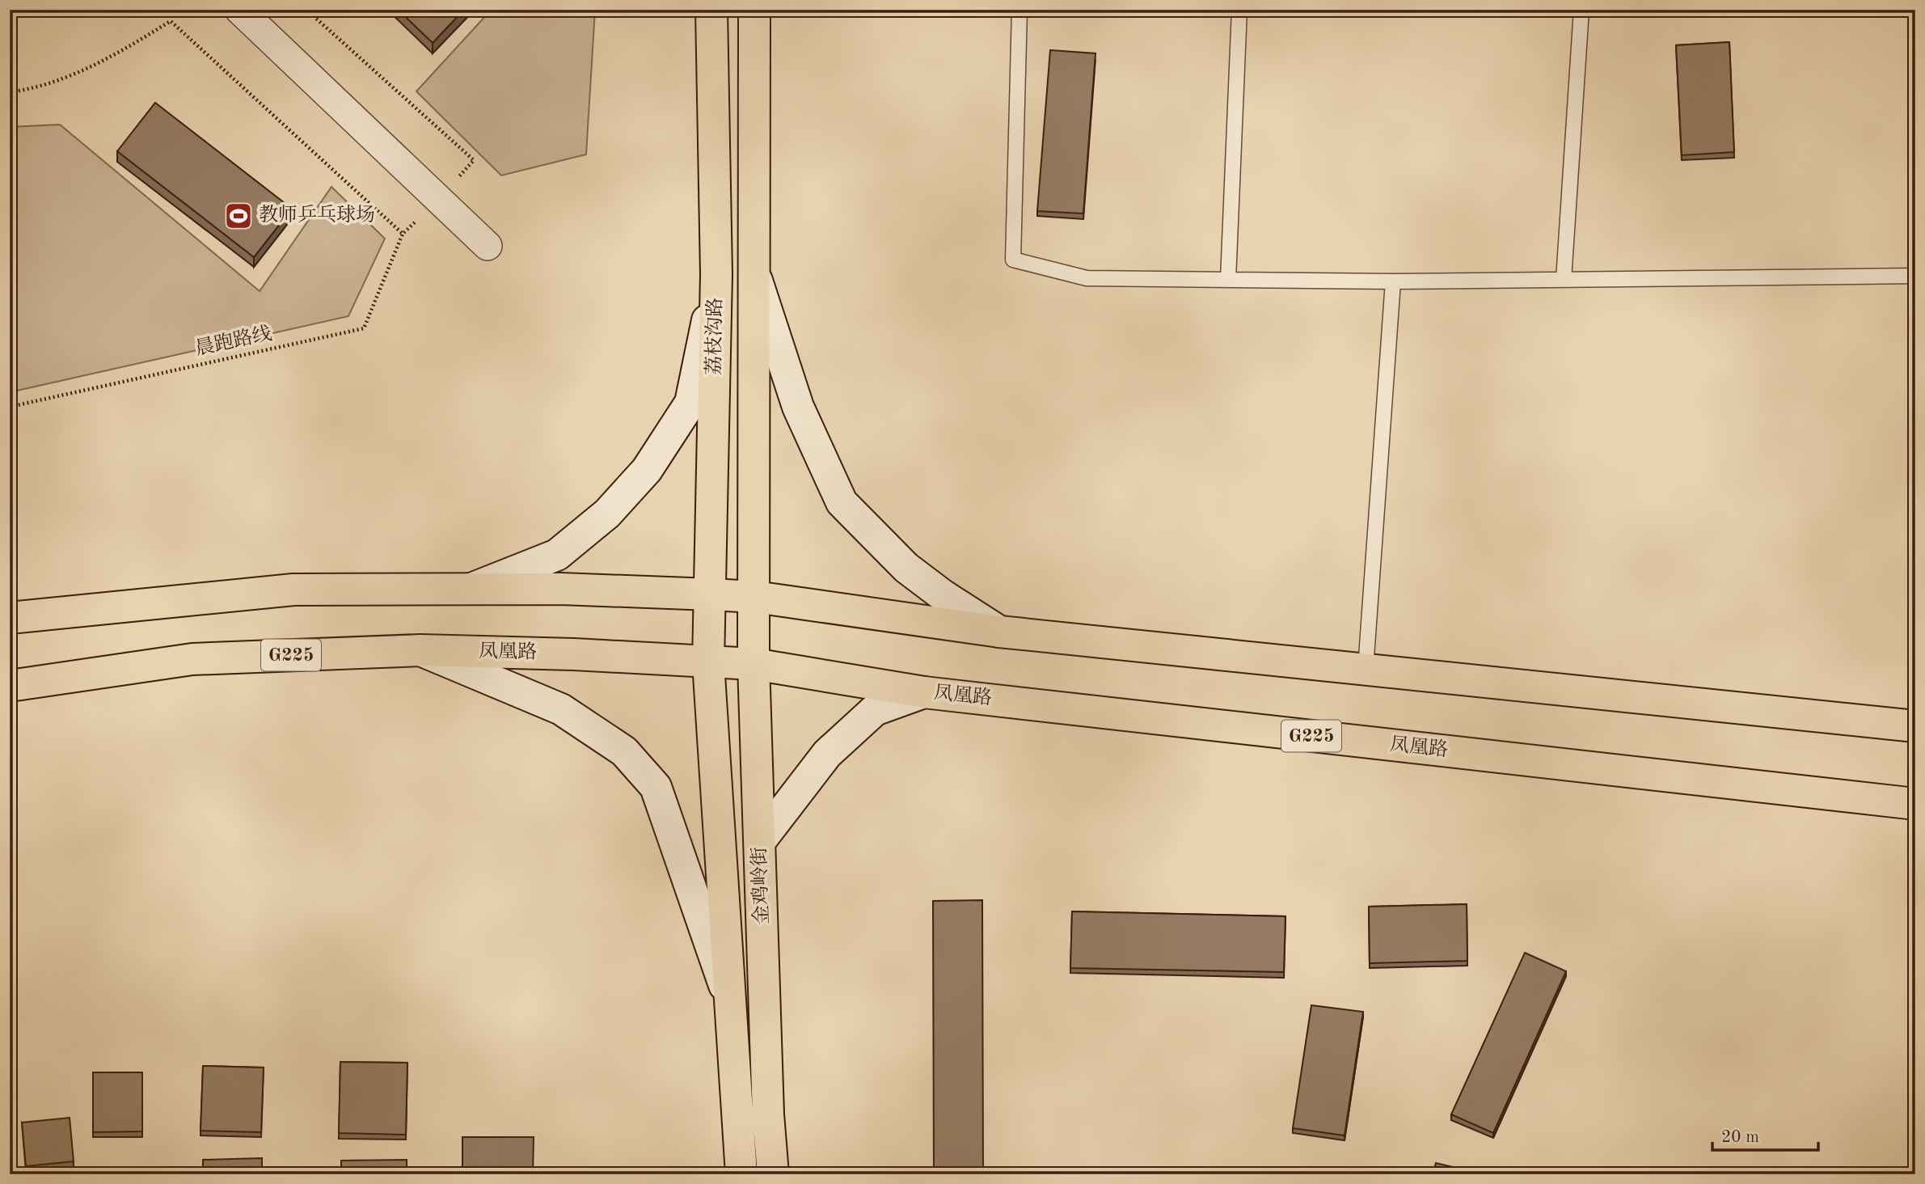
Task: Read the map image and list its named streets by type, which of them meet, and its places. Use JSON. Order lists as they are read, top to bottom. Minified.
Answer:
{"streets":{"main road":["荔枝沟路","凤凰路","G225","金鸡岭街"],"path":["晨跑路线"]},"crossings":[["荔枝沟路","凤凰路"],["荔枝沟路","金鸡岭街"],["凤凰路","金鸡岭街"]],"places":{"sports":["教师乒乓球场"]},"scale_bar":"20 m"}
